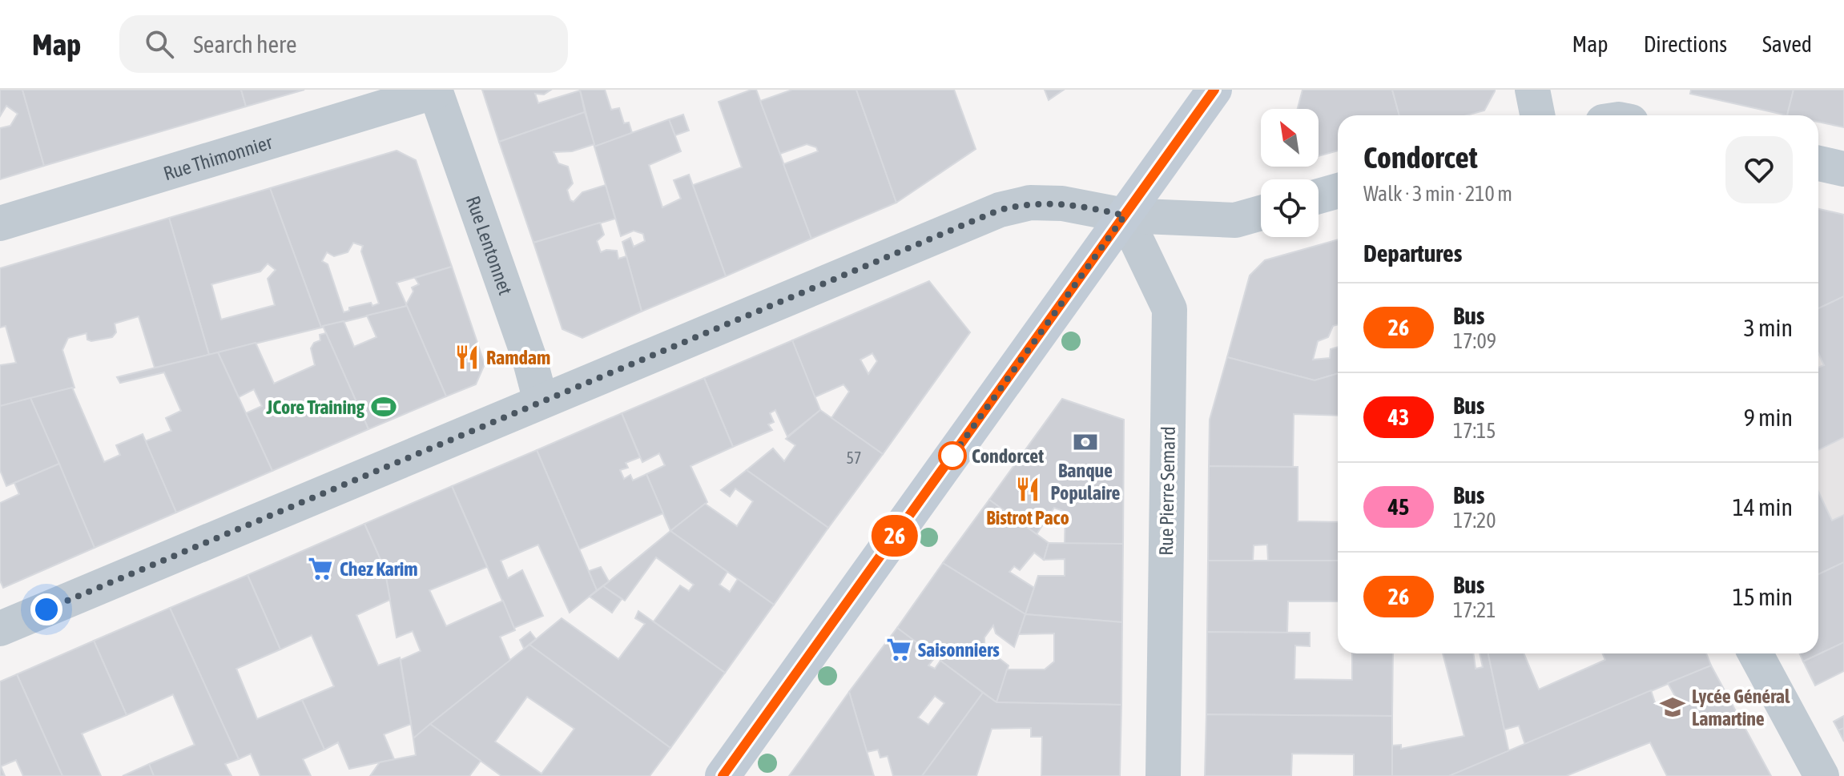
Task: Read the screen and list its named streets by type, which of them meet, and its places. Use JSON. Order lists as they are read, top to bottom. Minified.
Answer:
{"streets":{"street":["Rue Thimonnier","Rue Lentonnet","Rue Pierre Semard"]},"crossings":[["Rue Thimonnier","Rue Lentonnet"]],"places":{"restaurant":["Ramdam","Bistrot Paco"],"sports":["JCore Training"],"bank":["Banque Populaire"],"other":["Condorcet"],"supermarket":["Chez Karim","Saisonniers"],"school or university":["Lycée Général Lamartine"]},"lines":["bus line 26"],"house_numbers":["57"],"north":"top left","page":{"header":"Map","search":"Search here","nav":["Map","Directions","Saved"],"on_map":"26","heading":[["Condorcet","Walk · 3 min · 210 m"],"Departures"],"list":[{"mark":"26","name":"Bus","note":"17:09","value":"3 min"},{"mark":"43","name":"Bus","note":"17:15","value":"9 min"},{"mark":"45","name":"Bus","note":"17:20","value":"14 min"},{"mark":"26","name":"Bus","note":"17:21","value":"15 min"}]}}
